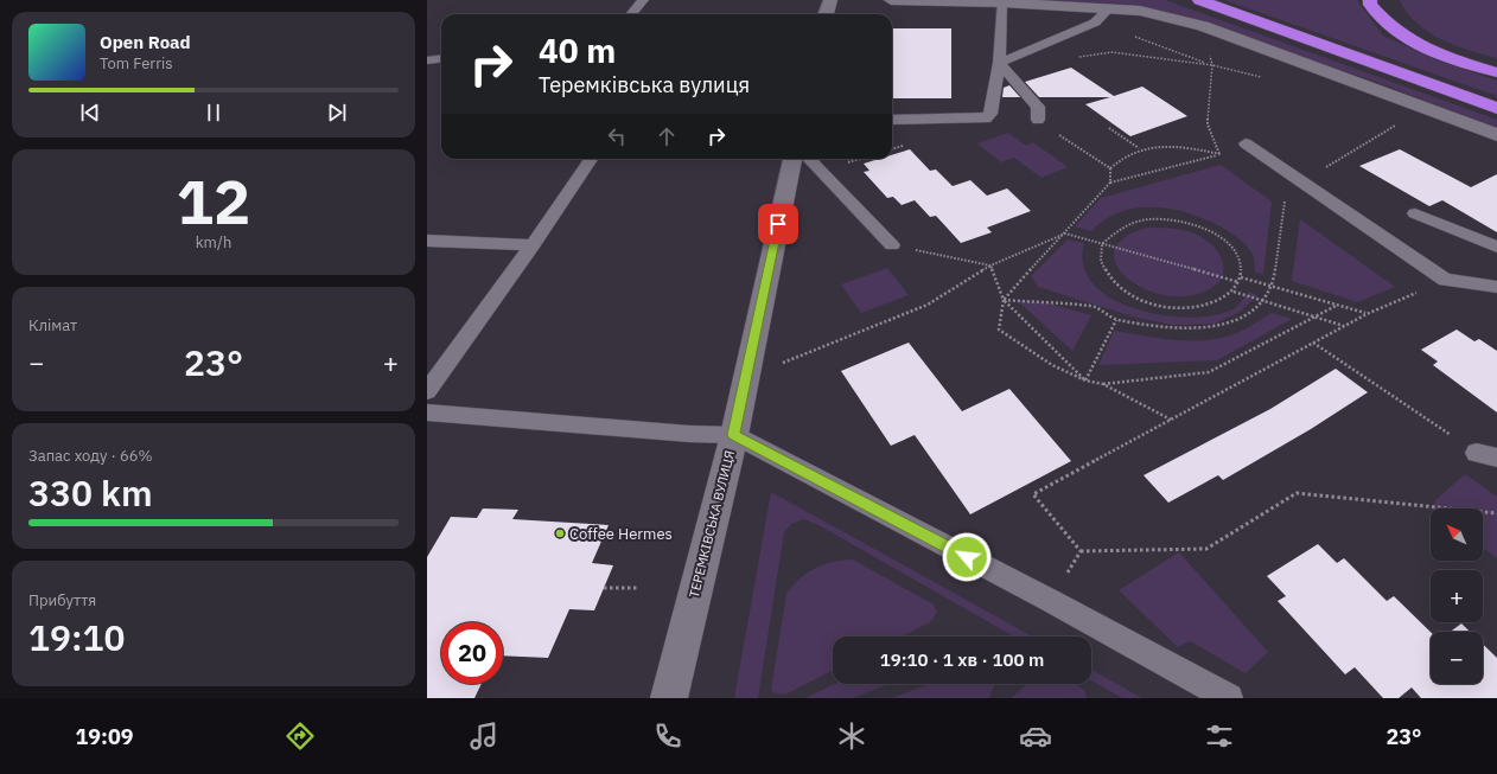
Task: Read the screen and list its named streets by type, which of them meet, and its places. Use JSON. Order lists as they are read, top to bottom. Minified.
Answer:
{"streets":{"street":["ТЕРЕМКІВСЬКА ВУЛИЦЯ"]},"places":["Coffee Hermes"],"north":"top left","page":{"turn":["40 m","Теремківська вулиця"],"song":["Open Road","Tom Ferris"],"tile":[["12","km/h"],"Клімат",["Запас ходу · 66%","330 km"],["Прибуття","19:10"]],"heat":["−","23°","+"],"map_buttons":["+","−"],"limit":"20","trip":"19:10 · 1 хв · 100 m","tabs":["19:09","23°"]}}
